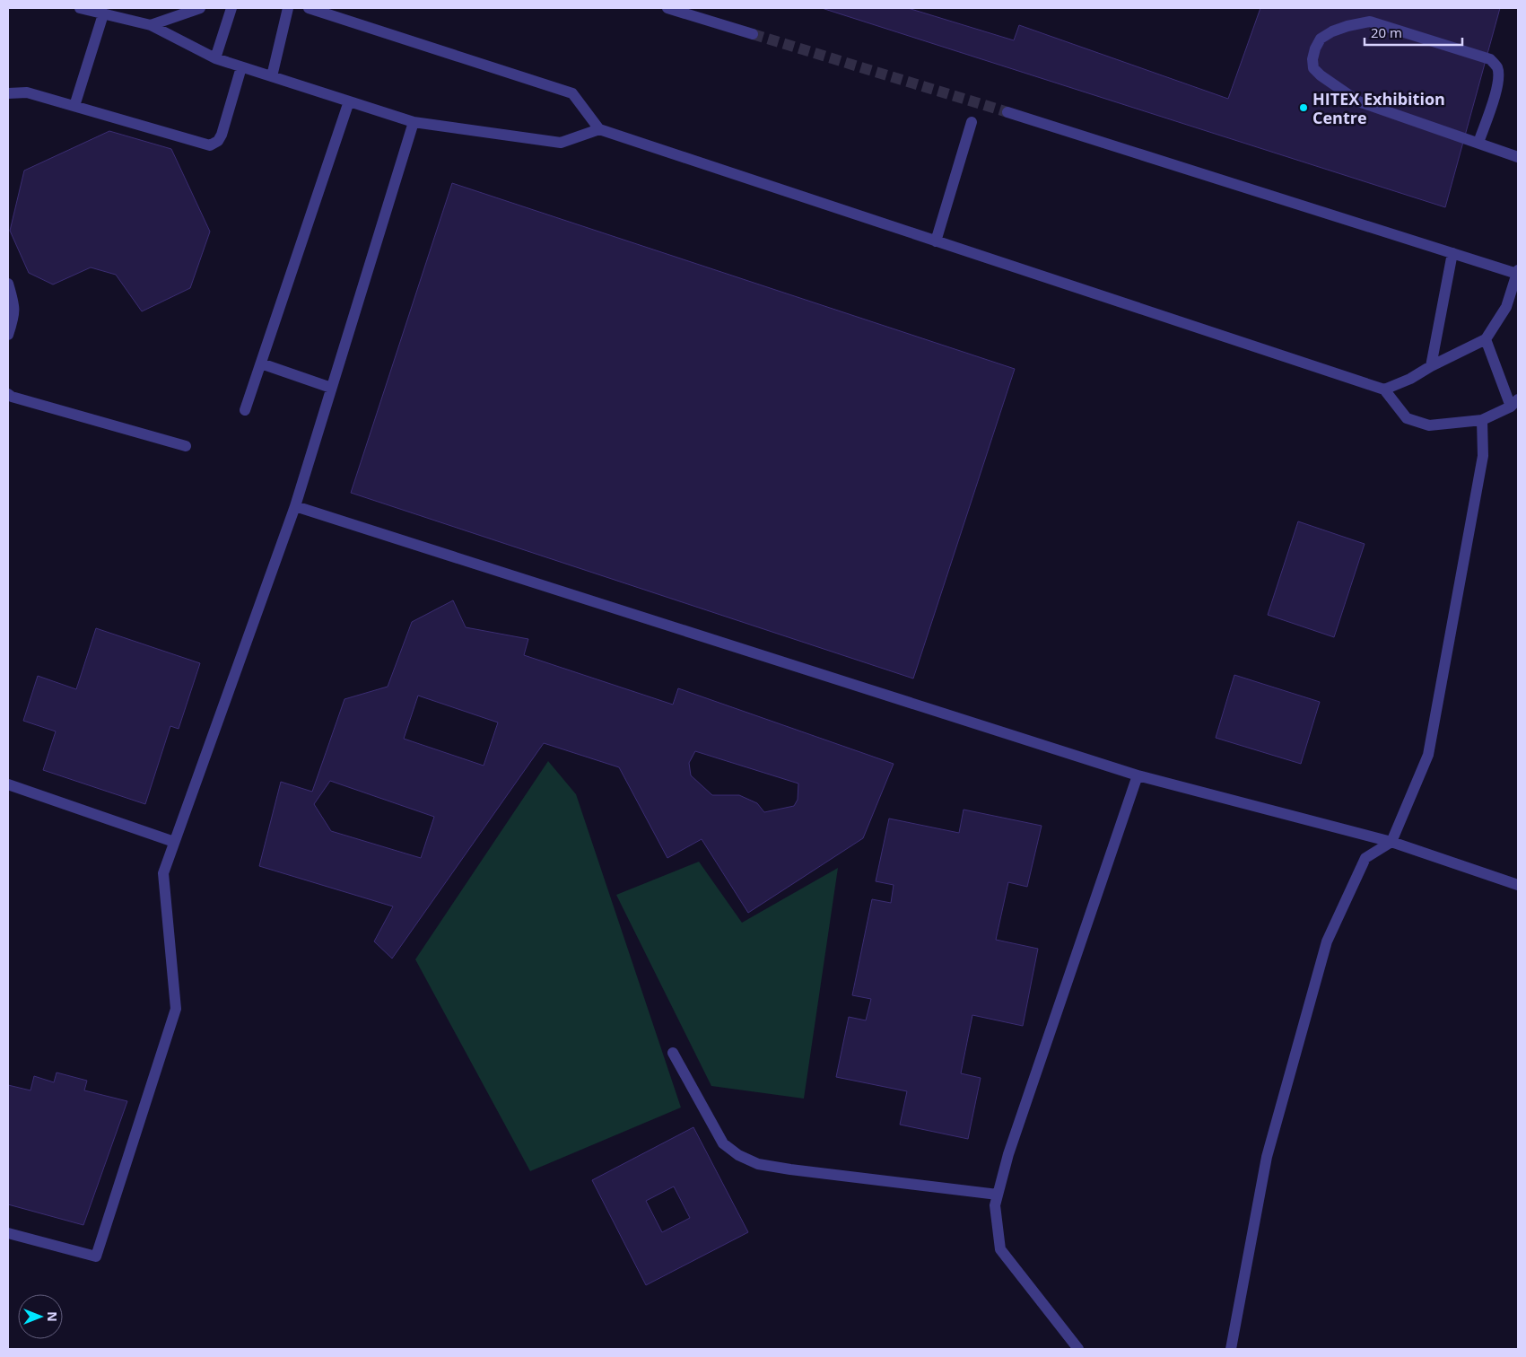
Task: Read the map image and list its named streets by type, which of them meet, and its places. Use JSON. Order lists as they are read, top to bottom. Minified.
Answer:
{"places":["HITEX Exhibition Centre"],"scale_bar":"20 m","north":"right"}
